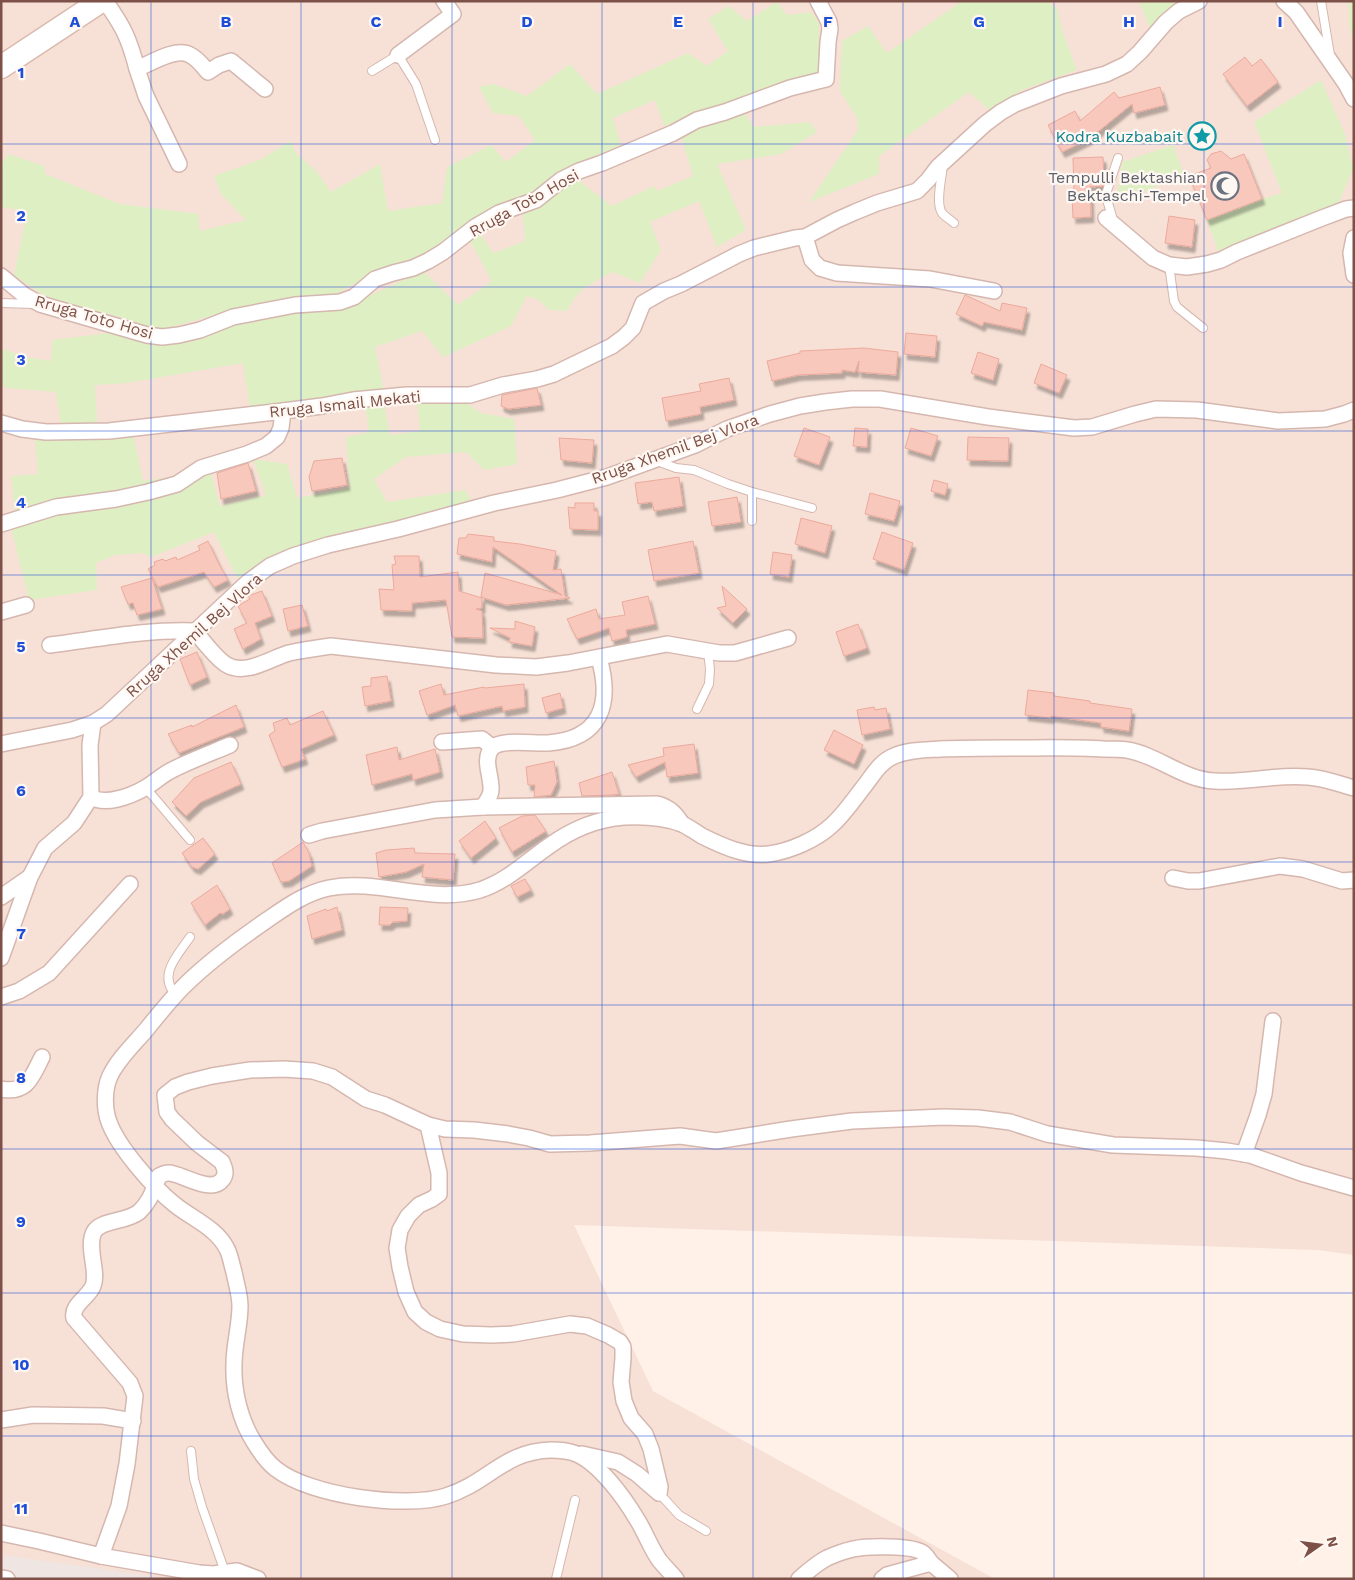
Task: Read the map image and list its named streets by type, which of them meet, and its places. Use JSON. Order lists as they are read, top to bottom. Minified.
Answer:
{"streets":{"street":["Rruga Toto Hosi","Rruga Ismail Mekati","Rruga Xhemil Bej Vlora"]},"places":{"place":["Kodra Kuzbabait"],"mosque":["Tempulli Bektashian Bektaschi-Tempel"]},"north":"right","grid":{"columns":["A","B","C","D","E","F","G","H","I"],"rows":["1","2","3","4","5","6","7","8","9","10","11"]}}
